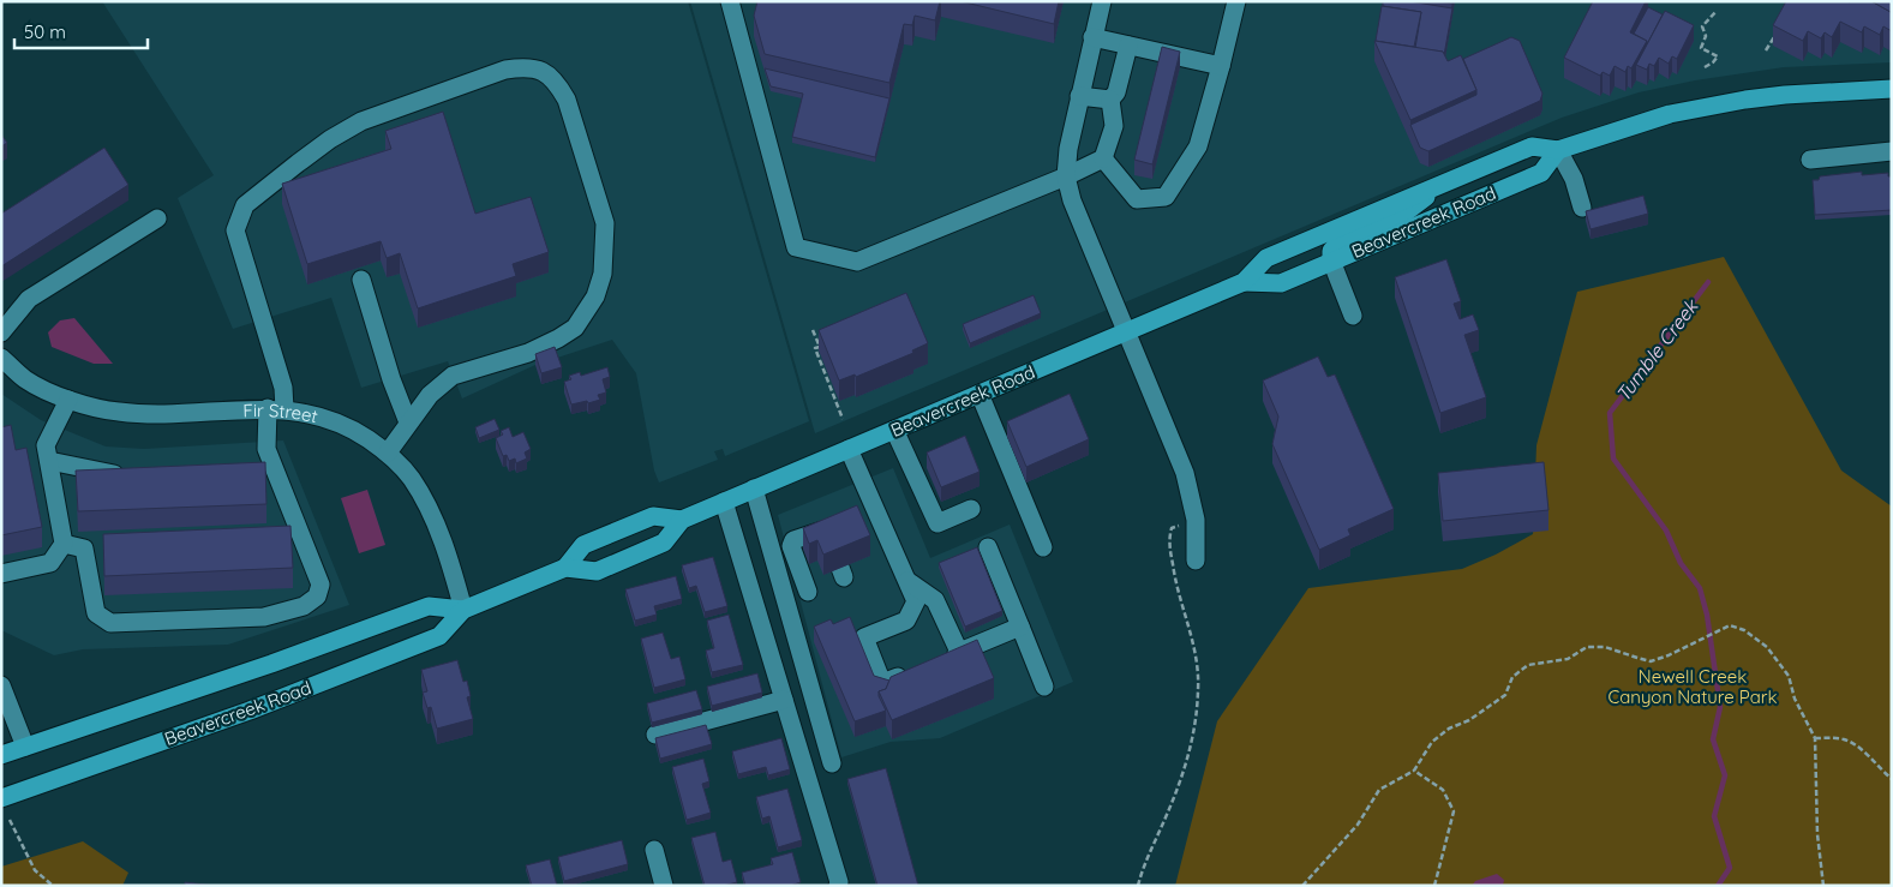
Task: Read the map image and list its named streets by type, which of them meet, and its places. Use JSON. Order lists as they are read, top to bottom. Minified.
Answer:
{"streets":{"main road":["Beavercreek Road"],"street":["Fir Street"]},"crossings":[["Beavercreek Road","Fir Street"]],"water":["Tumble Creek"],"parks":["Newell Creek Canyon Nature Park"],"scale_bar":"50 m"}
